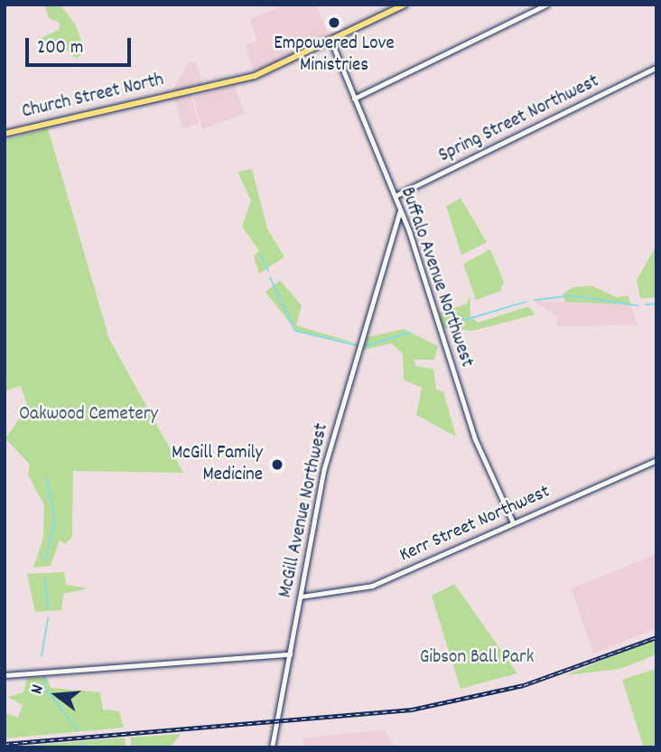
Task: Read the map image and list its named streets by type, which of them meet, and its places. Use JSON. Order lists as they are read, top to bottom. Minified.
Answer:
{"streets":{"main road":["Church Street North"],"street":["Spring Street Northwest","Buffalo Avenue Northwest","McGill Avenue Northwest","Kerr Street Northwest"]},"crossings":[["Church Street North","Buffalo Avenue Northwest"],["Spring Street Northwest","Buffalo Avenue Northwest"],["Buffalo Avenue Northwest","McGill Avenue Northwest"],["Buffalo Avenue Northwest","Kerr Street Northwest"],["McGill Avenue Northwest","Kerr Street Northwest"]],"parks":["Oakwood Cemetery","Gibson Ball Park"],"places":["Empowered Love Ministries","McGill Family Medicine"],"scale_bar":"200 m","north":"left"}
